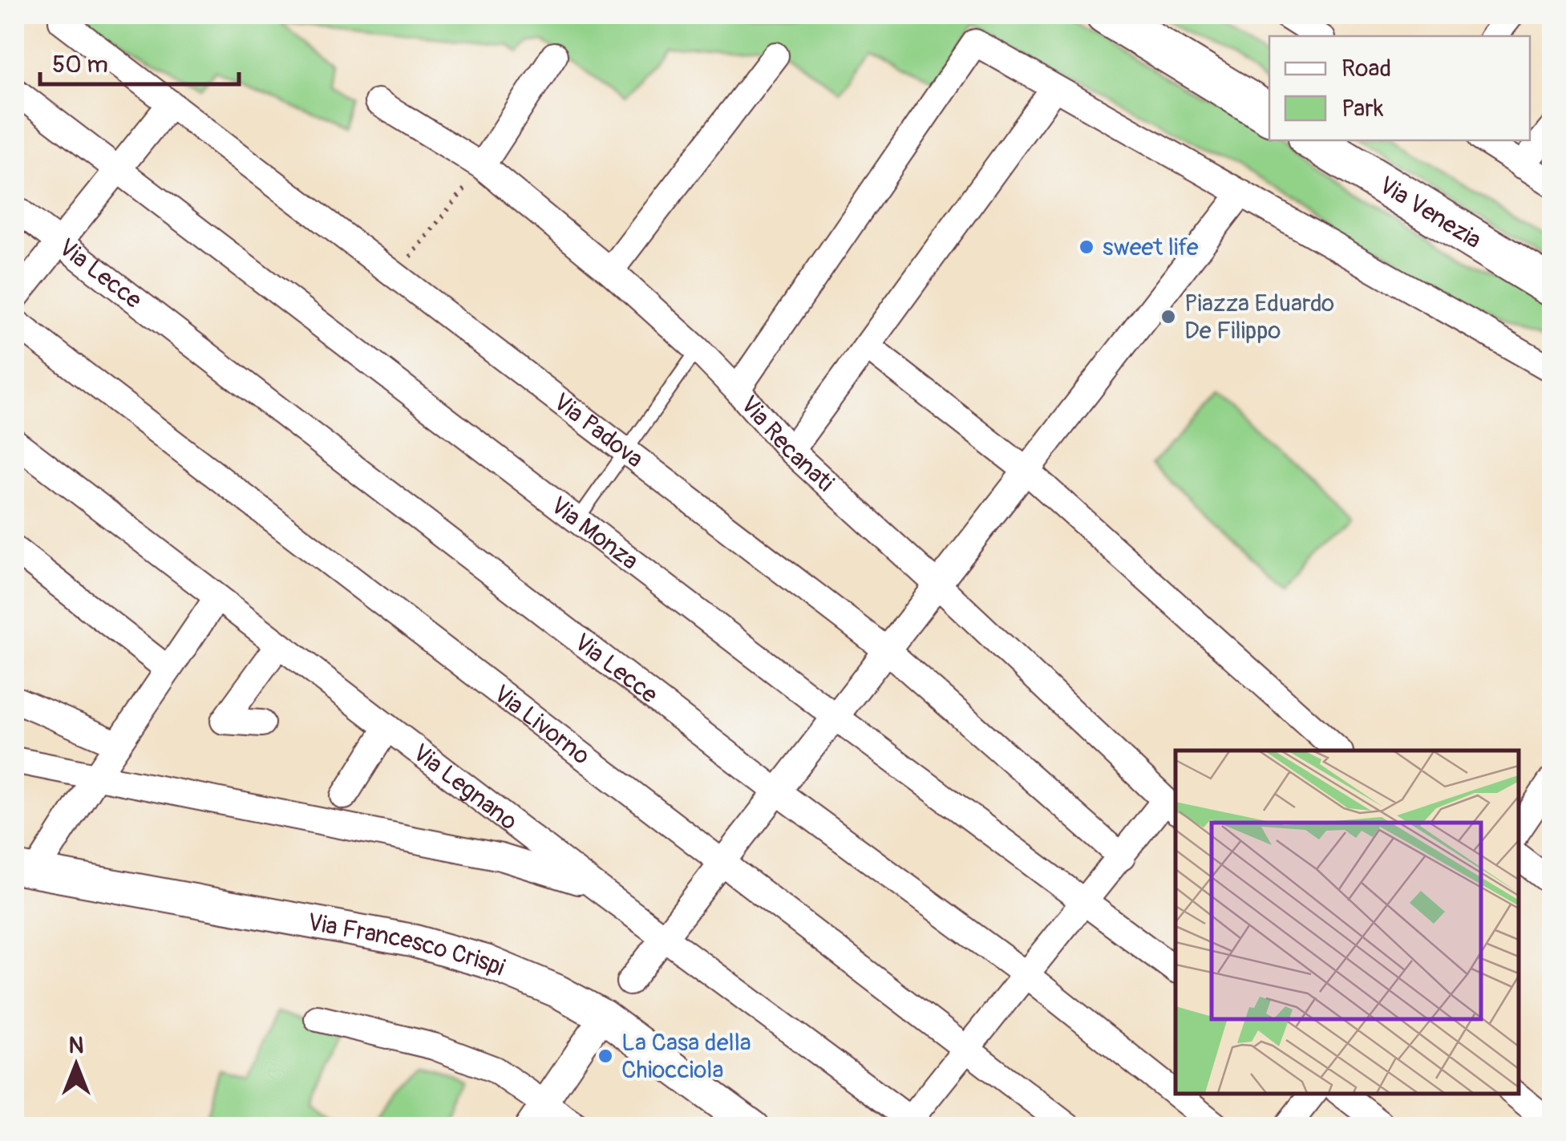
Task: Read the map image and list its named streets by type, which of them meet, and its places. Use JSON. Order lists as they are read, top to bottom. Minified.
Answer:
{"streets":{"main road":["Via Venezia"],"street":["Via Lecce","Via Padova","Via Recanati","Via Monza","Via Livorno","Via Legnano","Via Francesco Crispi"]},"places":["sweet life","Piazza Eduardo De Filippo","La Casa della Chiocciola"],"legend":["Road","Park"],"scale_bar":"50 m","north":"top"}
